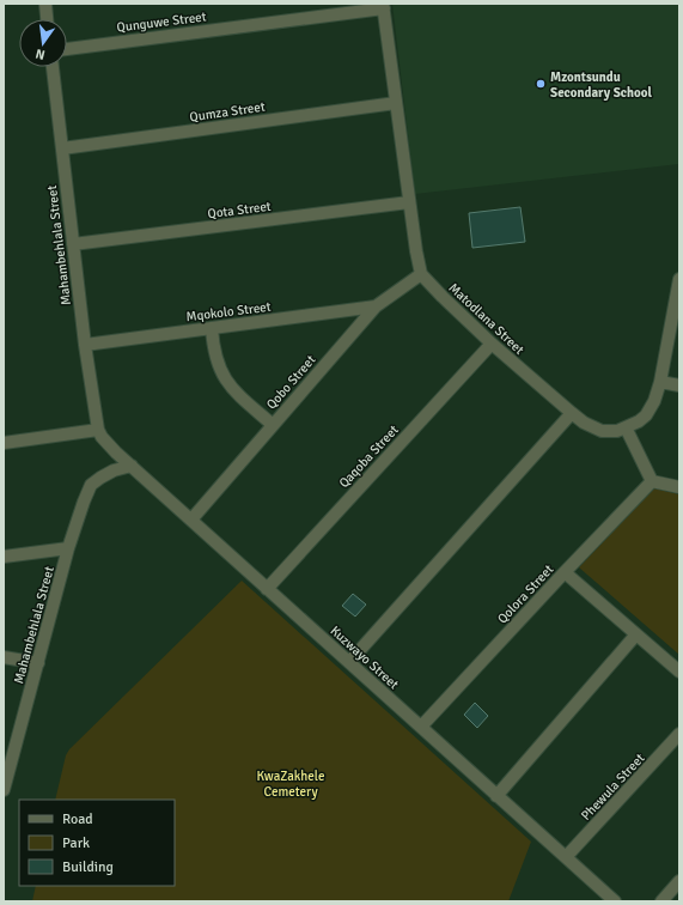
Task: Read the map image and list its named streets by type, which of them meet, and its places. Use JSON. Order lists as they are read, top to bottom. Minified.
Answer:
{"streets":{"street":["Qunguwe Street","Qumza Street","Qota Street","Mahambehlala Street","Mqokolo Street","Matodlana Street","Qobo Street","Qaqoba Street","Qolora Street","Kuzwayo Street","Phewula Street"]},"crossings":[["Qumza Street","Mahambehlala Street"],["Qota Street","Mahambehlala Street"],["Mahambehlala Street","Mqokolo Street"],["Mahambehlala Street","Kuzwayo Street"],["Mqokolo Street","Qobo Street"],["Matodlana Street","Qobo Street"],["Matodlana Street","Qaqoba Street"],["Qobo Street","Kuzwayo Street"],["Qaqoba Street","Kuzwayo Street"],["Qolora Street","Kuzwayo Street"],["Kuzwayo Street","Phewula Street"]],"parks":["KwaZakhele Cemetery"],"places":["Mzontsundu Secondary School"],"legend":["Road","Park","Building"],"north":"bottom"}
